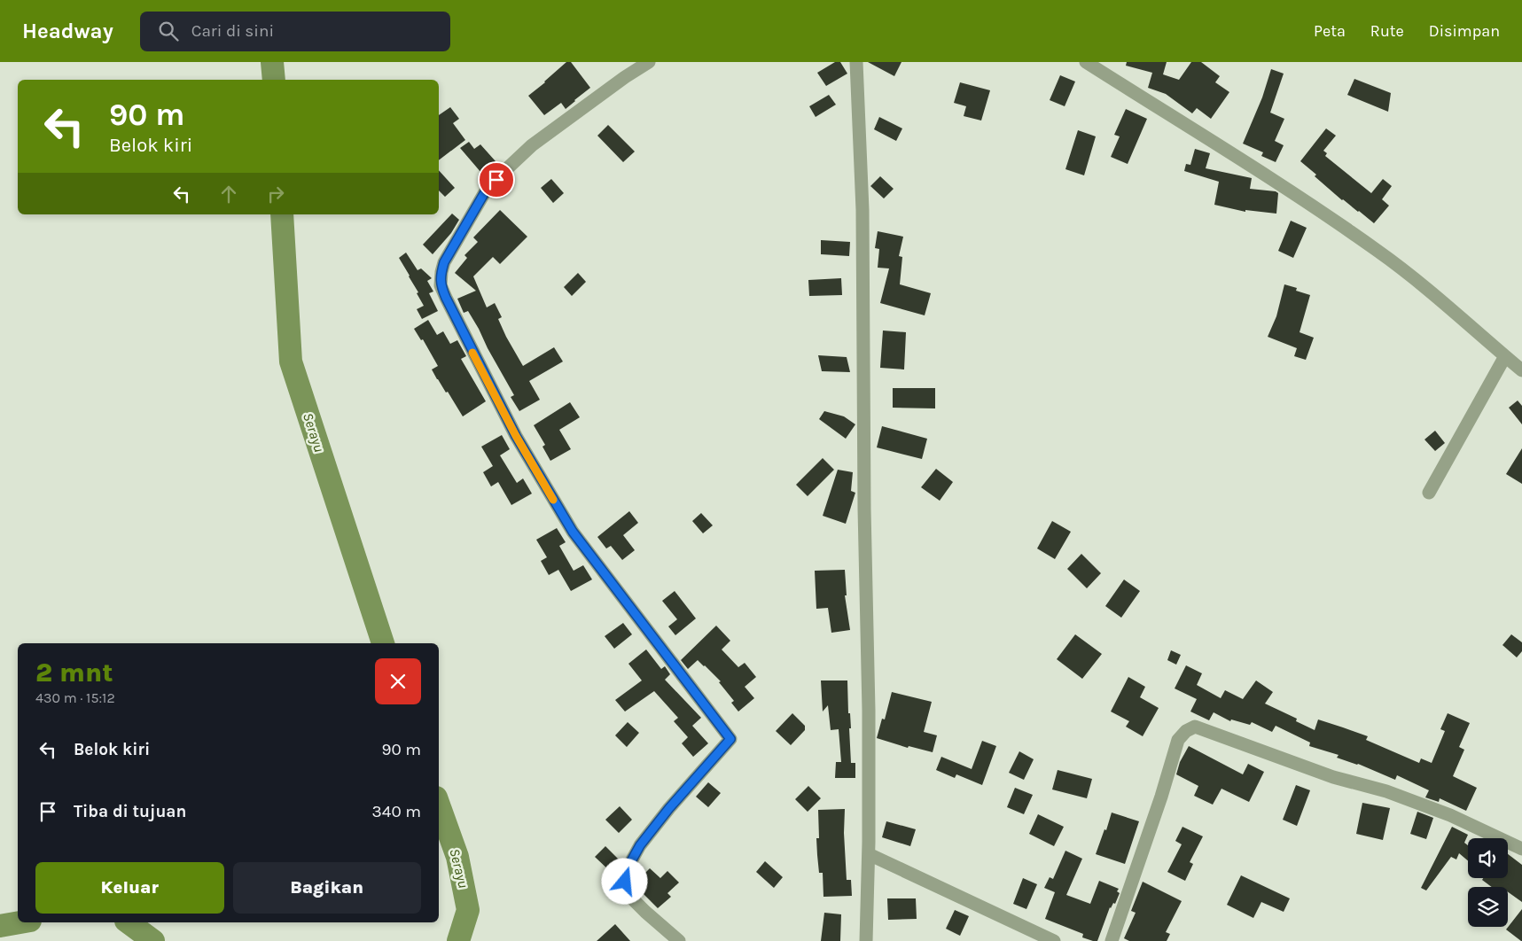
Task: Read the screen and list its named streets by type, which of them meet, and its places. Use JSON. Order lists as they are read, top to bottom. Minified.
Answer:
{"water":["Serayu"],"page":{"header":"Headway","search":"Cari di sini","nav":["Peta","Rute","Disimpan"],"turn":["90 m","Belok kiri"],"heading":["2 mnt","430 m · 15:12"],"list":[{"name":"Belok kiri","value":"90 m"},{"name":"Tiba di tujuan","value":"340 m"}],"buttons":["Keluar","Bagikan"]}}
